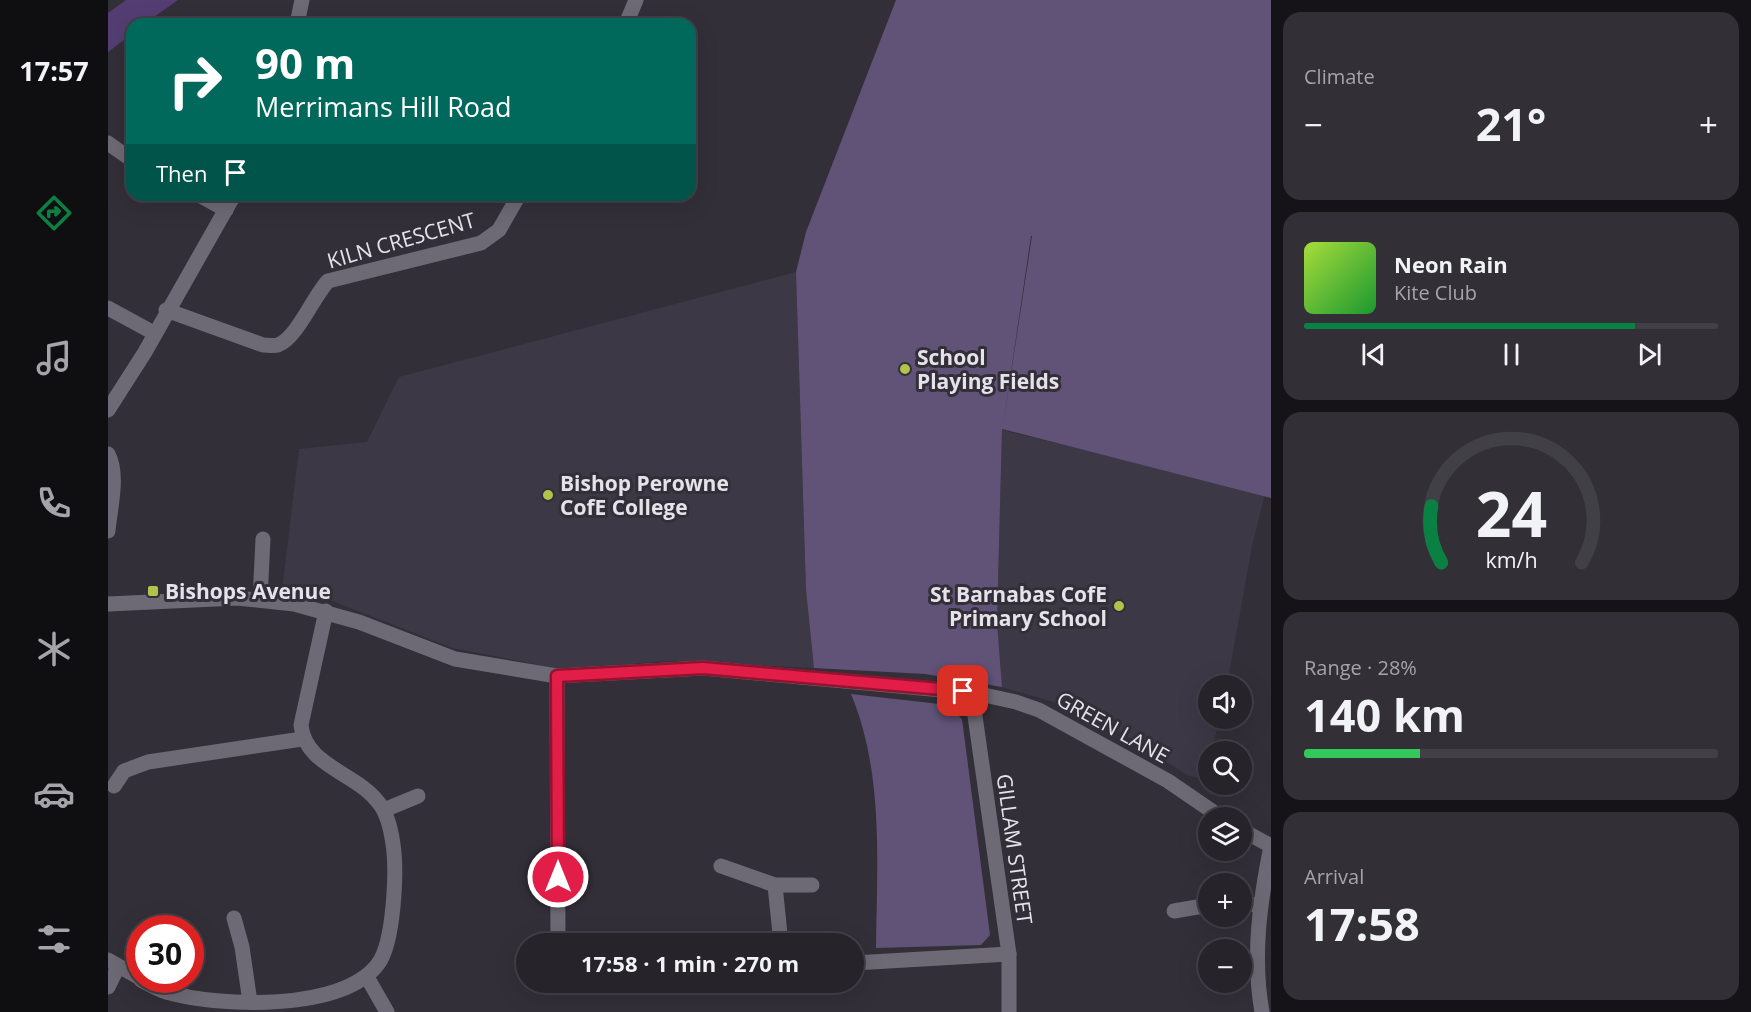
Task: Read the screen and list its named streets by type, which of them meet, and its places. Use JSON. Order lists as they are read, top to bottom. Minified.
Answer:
{"streets":{"street":["KILN CRESCENT","GREEN LANE","GILLAM STREET"]},"crossings":[["GREEN LANE","GILLAM STREET"]],"places":{"other":["School Playing Fields","Bishop Perowne CofE College","St Barnabas CofE Primary School"],"transit":["Bishops Avenue"]},"page":{"tabs":"17:57","tile":["Climate",["Range · 28%","140 km"],["Arrival","17:58"]],"turn":["90 m","Merrimans Hill Road"],"heat":["−","21°","+"],"then":"Then","song":["Neon Rain","Kite Club"],"map_buttons":["+","−"],"limit":"30","trip":"17:58 · 1 min · 270 m","gauge":["24","km/h"]}}
